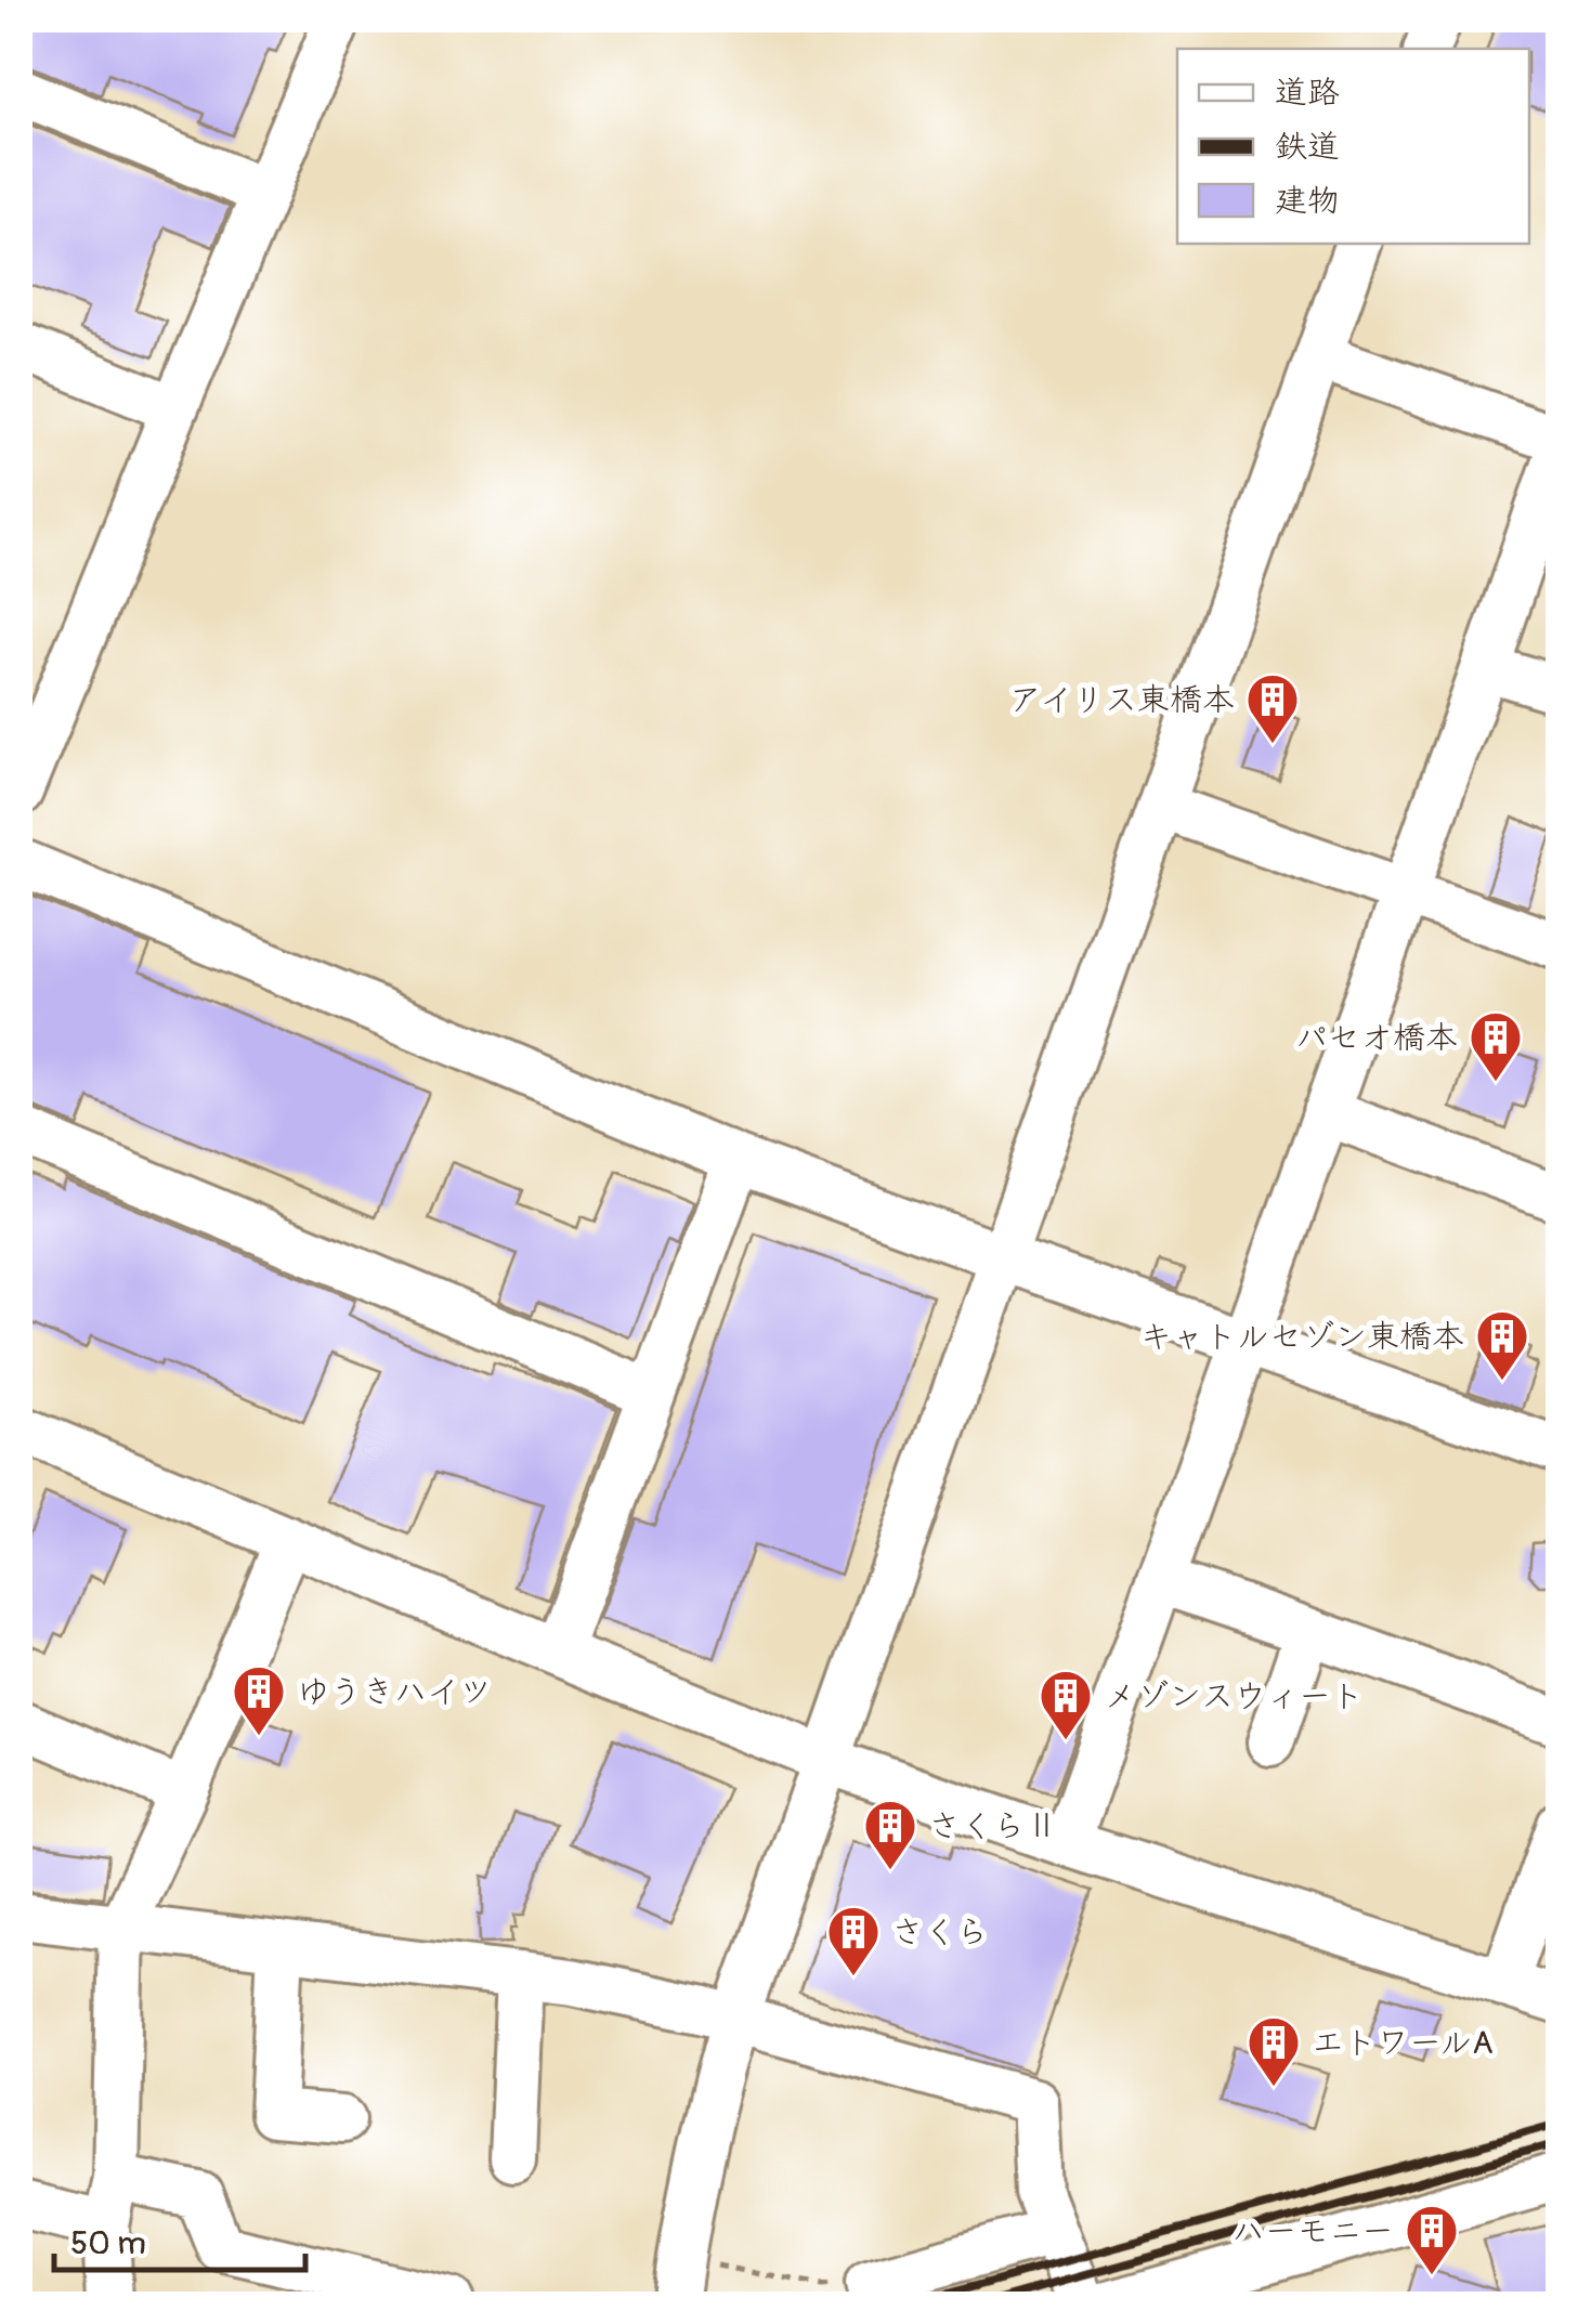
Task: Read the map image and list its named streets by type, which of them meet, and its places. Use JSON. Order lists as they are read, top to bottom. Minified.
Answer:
{"places":{"building":["アイリス東橋本","パセオ橋本","キャトルセゾン東橋本","ゆうきハイツ","メゾンスウィート","さくらⅡ","さくら","エトワールA","ハーモニー"]},"legend":["道路","鉄道","建物"],"scale_bar":"50 m"}
